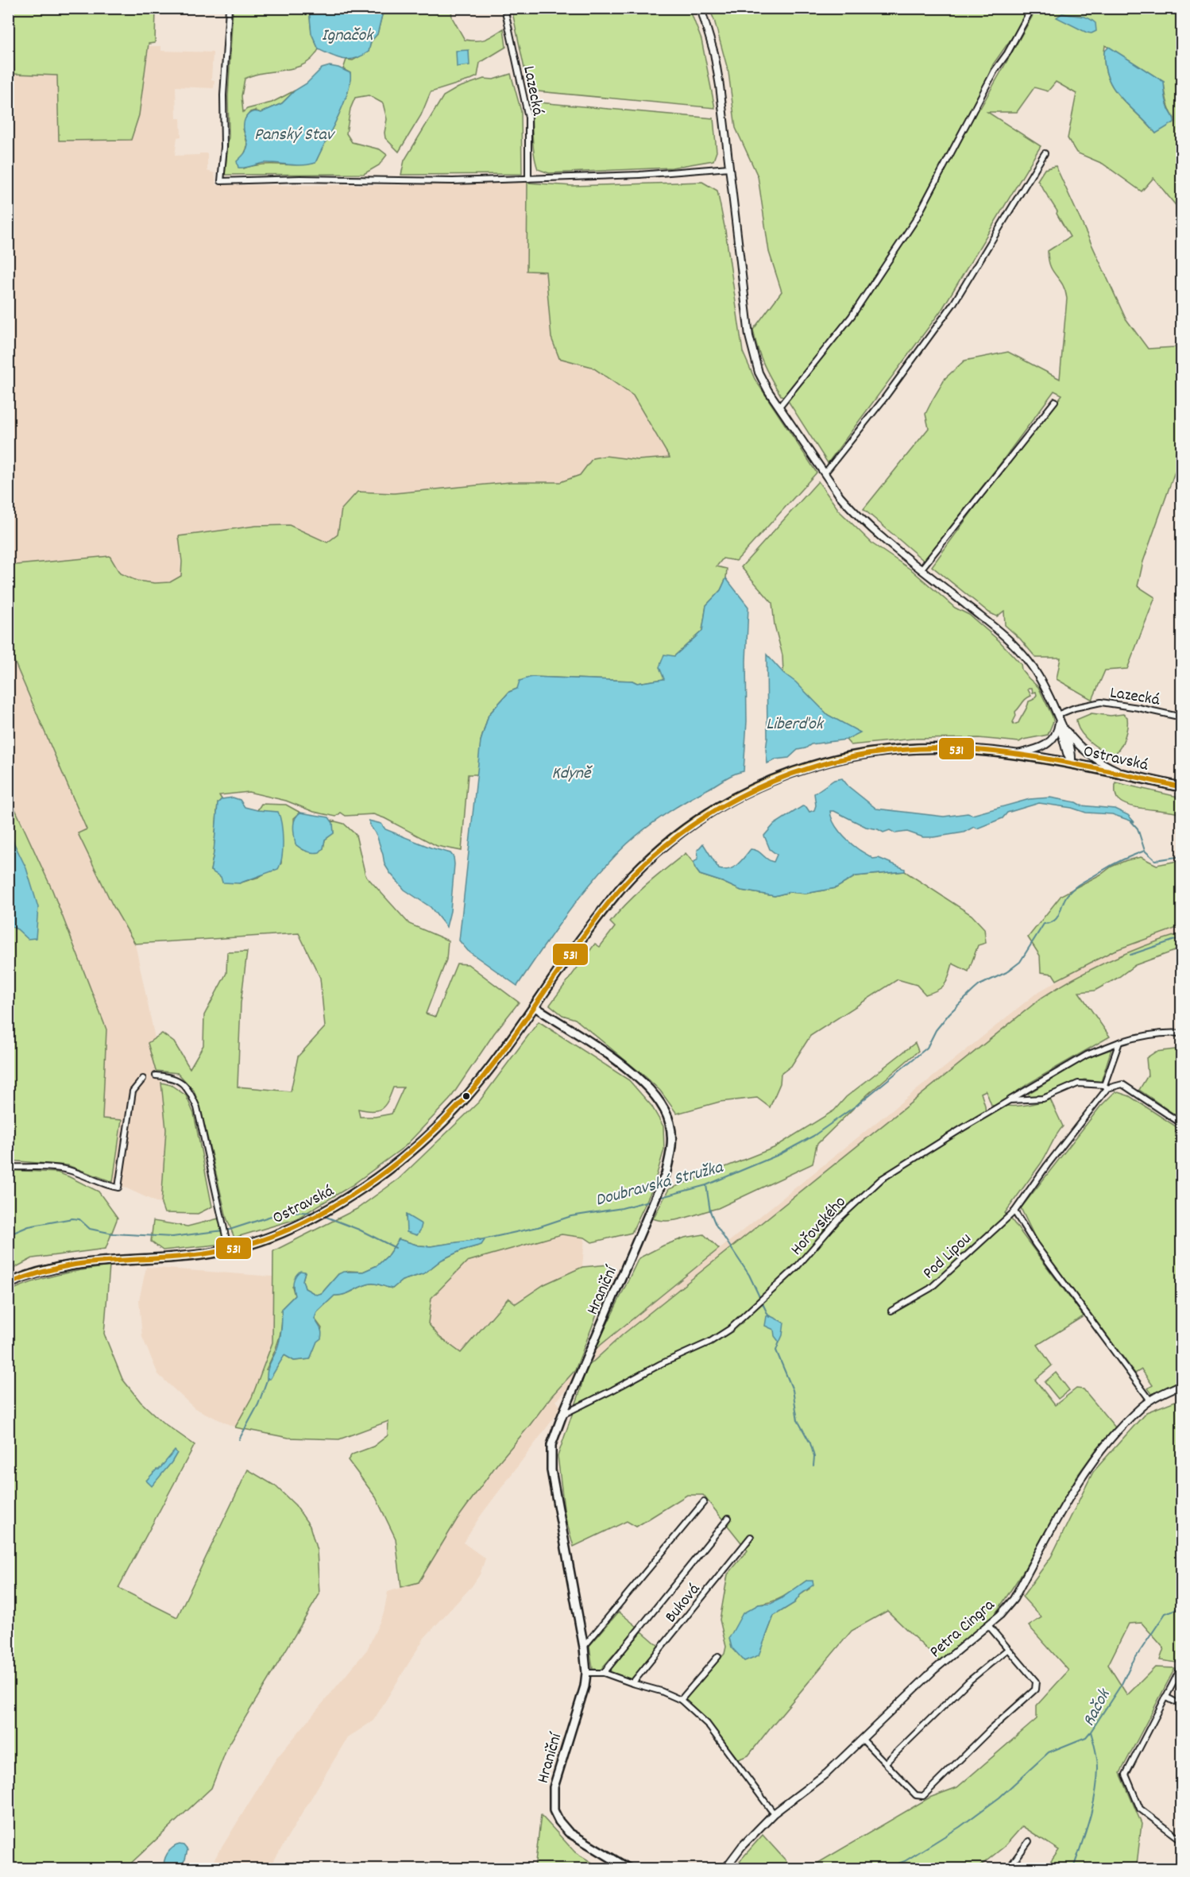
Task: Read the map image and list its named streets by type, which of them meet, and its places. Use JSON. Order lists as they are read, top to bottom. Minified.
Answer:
{"streets":{"main road":["Ostravská","Hraniční"],"street":["Lazecká","Hořovského","Pod Lipou","Buková","Petra Cingra"]},"crossings":[["Ostravská","Hraniční"],["Hořovského","Pod Lipou"],["Hořovského","Hraniční"]],"water":["Ignačok","Panský Stav","Liberďok","Kdyně","Doubravská Stružka","Račok"],"lines":["transit line 531"]}
